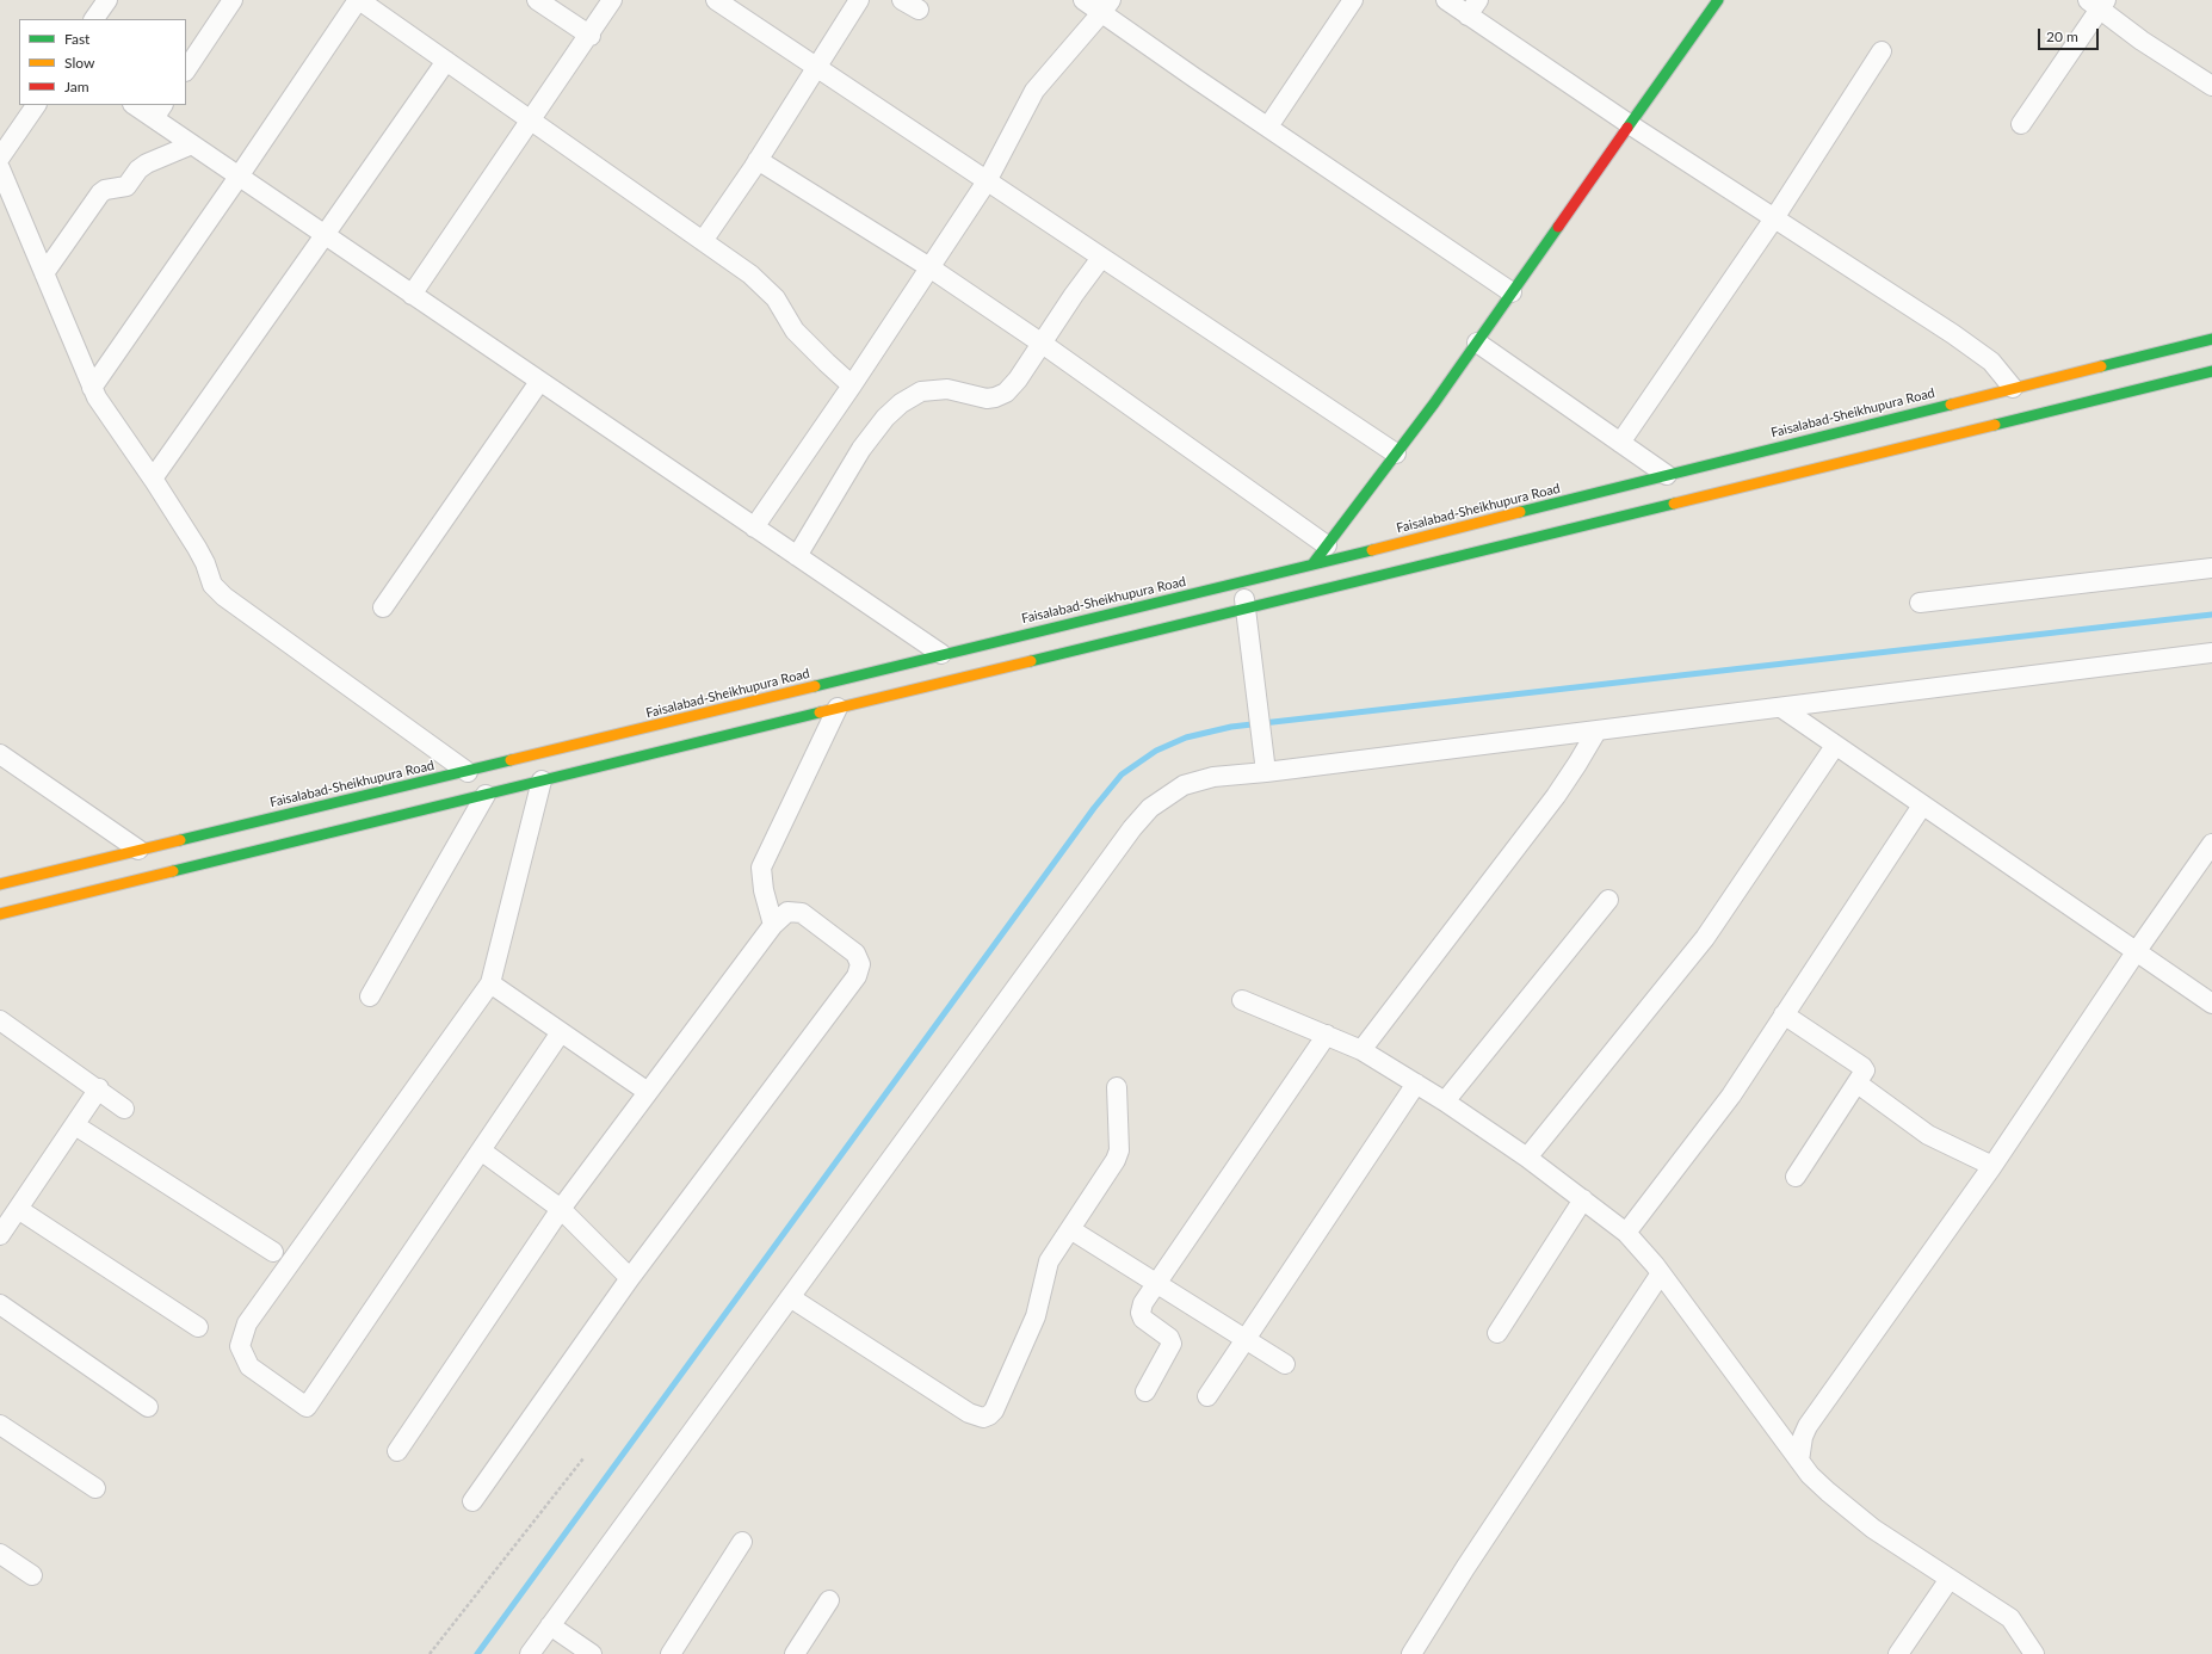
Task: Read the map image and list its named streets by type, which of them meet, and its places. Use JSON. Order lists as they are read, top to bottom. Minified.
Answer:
{"streets":{"main road":["Faisalabad-Sheikhupura Road"]},"legend":["Fast","Slow","Jam"],"scale_bar":"20 m"}
